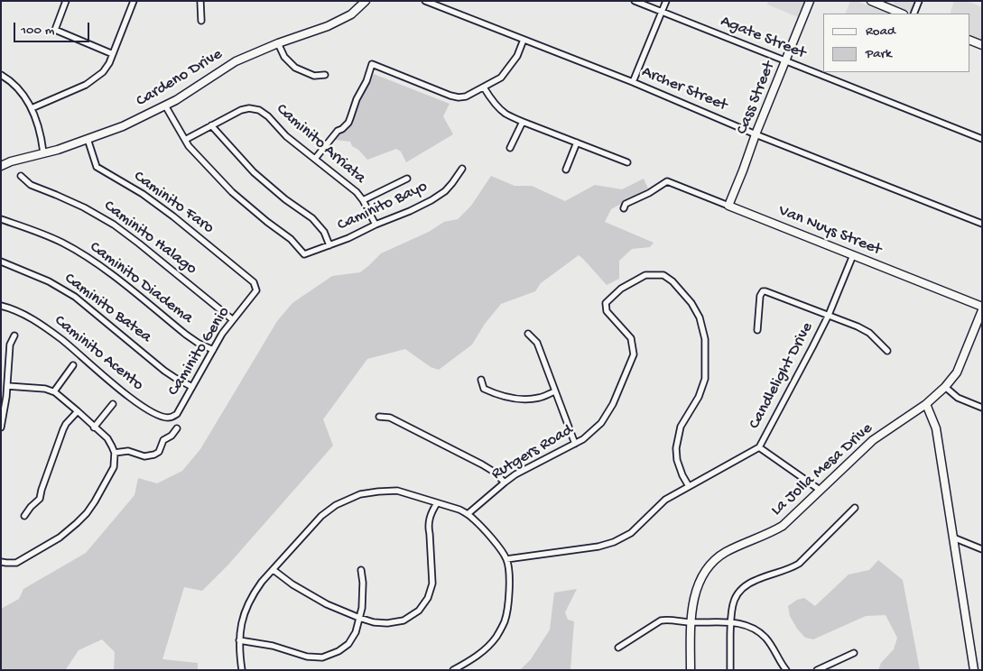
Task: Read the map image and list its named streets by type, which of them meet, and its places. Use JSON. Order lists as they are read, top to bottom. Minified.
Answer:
{"streets":{"street":["Agate Street","Cardeno Drive","Archer Street","Cass Street","Caminito Arriata","Caminito Faro","Caminito Bayo","Van Nuys Street","Caminito Halago","Caminito Diadema","Caminito Batea","Caminito Genio","Caminito Acento","Candlelight Drive","Rutgers Road","La Jolla Mesa Drive"]},"crossings":[["Agate Street","Cass Street"],["Cardeno Drive","Caminito Faro"],["Archer Street","Cass Street"],["Cass Street","Van Nuys Street"],["Caminito Arriata","Caminito Bayo"],["Caminito Faro","Caminito Genio"],["Van Nuys Street","Candlelight Drive"],["Caminito Halago","Caminito Genio"],["Caminito Diadema","Caminito Genio"],["Caminito Batea","Caminito Genio"],["Caminito Genio","Caminito Acento"],["Candlelight Drive","Rutgers Road"]],"legend":["Road","Park"],"scale_bar":"100 m"}
